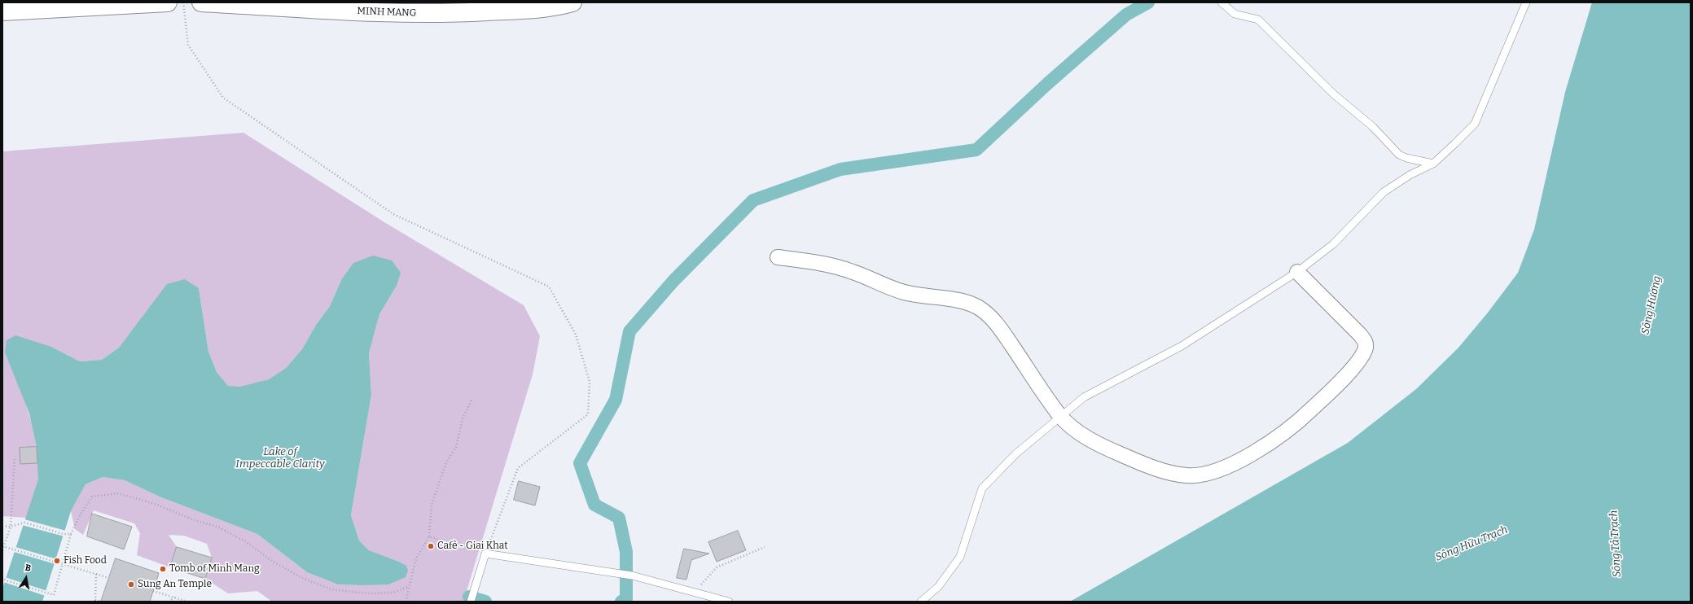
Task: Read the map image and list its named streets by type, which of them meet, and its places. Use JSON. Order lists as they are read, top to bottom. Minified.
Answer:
{"streets":{"highway":["MINH MANG"]},"water":["Sông Hương","Lake of Impeccable Clarity","Sông Hữu Trạch","Sông Tả Trạch"],"places":["Cafè - Giai Khat","Fish Food","Tomb of Minh Mang","Sung An Temple"],"north":"top"}
